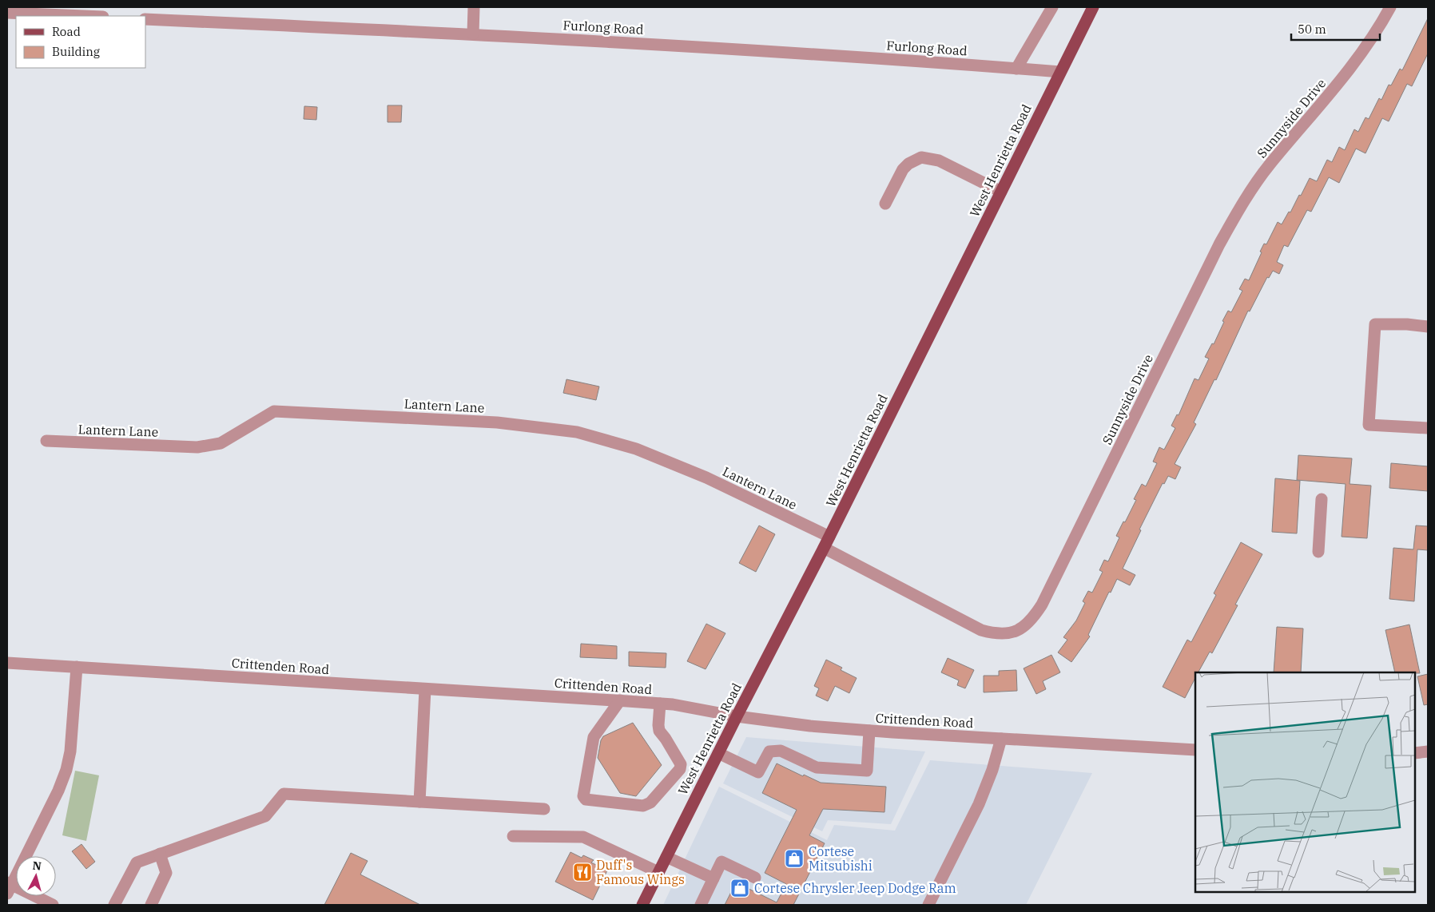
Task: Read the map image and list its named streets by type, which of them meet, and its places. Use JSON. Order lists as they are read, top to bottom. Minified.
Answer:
{"streets":{"main road":["West Henrietta Road"],"street":["Furlong Road","Sunnyside Drive","Lantern Lane","Crittenden Road"]},"crossings":[["Furlong Road","West Henrietta Road"],["Sunnyside Drive","West Henrietta Road"],["West Henrietta Road","Lantern Lane"],["West Henrietta Road","Crittenden Road"]],"places":{"shop":["Cortese Mitsubishi","Cortese Chrysler Jeep Dodge Ram"],"restaurant":["Duff's Famous Wings"]},"legend":["Road","Building"],"scale_bar":"50 m","north":"top"}
